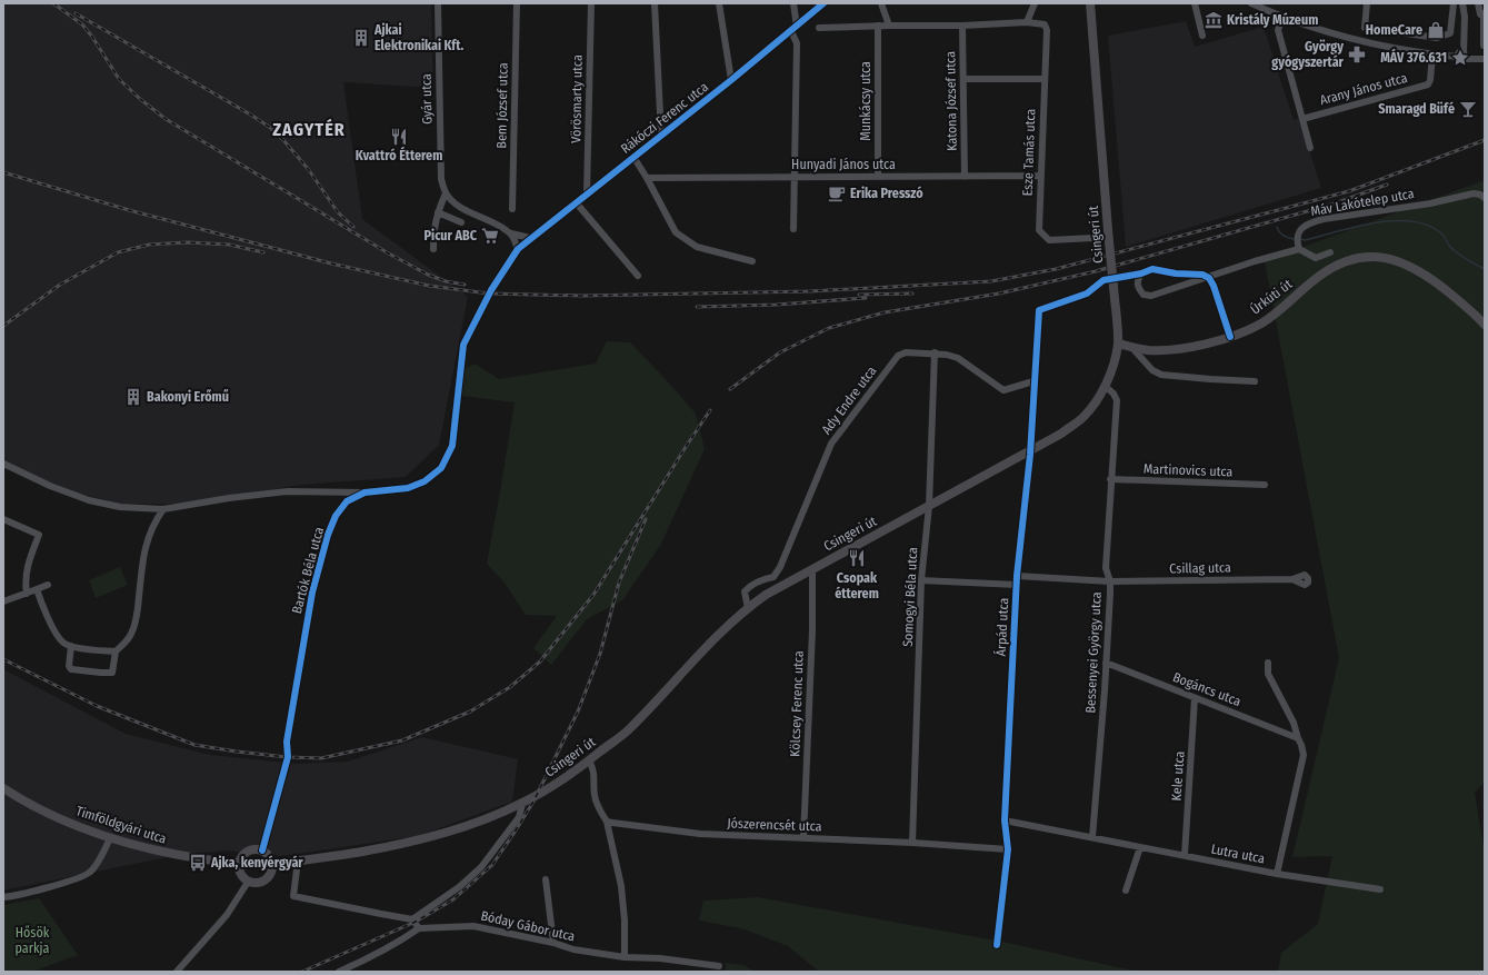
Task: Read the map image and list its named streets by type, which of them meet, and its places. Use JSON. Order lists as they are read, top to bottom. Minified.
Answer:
{"streets":{"main road":["Csingeri út","Úrkúti út","Timföldgyári utca"],"street":["Arany János utca","Gyár utca","Vörösmarty utca","Munkácsy utca","Katona József utca","Bem József utca","Rákóczi Ferenc utca","Esze Tamás utca","Hunyadi János utca","Máv Lakótelep utca","Ady Endre utca","Martinovics utca","Csillag utca","Bartók Béla utca","Somogyi Béla utca","Árpád utca","Bessenyei György utca","Bogáncs utca","Kölcsey Ferenc utca","Kele utca","Jószerencsét utca","Lutra utca","Bóday Gábor utca"]},"crossings":[["Vörösmarty utca","Rákóczi Ferenc utca"],["Munkácsy utca","Hunyadi János utca"],["Katona József utca","Hunyadi János utca"],["Rákóczi Ferenc utca","Bartók Béla utca"],["Esze Tamás utca","Hunyadi János utca"],["Csingeri út","Úrkúti út"],["Csingeri út","Ady Endre utca"],["Csingeri út","Bartók Béla utca"],["Csingeri út","Somogyi Béla utca"],["Csingeri út","Árpád utca"],["Csingeri út","Bessenyei György utca"],["Csingeri út","Kölcsey Ferenc utca"],["Csingeri út","Timföldgyári utca"],["Ady Endre utca","Somogyi Béla utca"],["Ady Endre utca","Árpád utca"],["Martinovics utca","Bessenyei György utca"],["Csillag utca","Bessenyei György utca"],["Bartók Béla utca","Timföldgyári utca"],["Somogyi Béla utca","Jószerencsét utca"],["Árpád utca","Jószerencsét utca"],["Bessenyei György utca","Bogáncs utca"],["Bessenyei György utca","Lutra utca"],["Bogáncs utca","Kele utca"],["Kölcsey Ferenc utca","Jószerencsét utca"],["Kele utca","Lutra utca"]],"districts":["ZAGYTÉR"],"parks":["Hősök parkja"],"places":{"museum":["Kristály Múzeum"],"shop":["HomeCare"],"building":["Ajkai Elektronikai Kft.","Bakonyi Erőmű"],"pharmacy":["György gyógyszertár"],"place":["MÁV 376.631"],"bar":["Smaragd Büfé"],"restaurant":["Kvattró Étterem","Csopak étterem"],"cafe":["Erika Presszó"],"supermarket":["Picur ABC"],"bus stop":["Ajka, kenyérgyár"]}}
